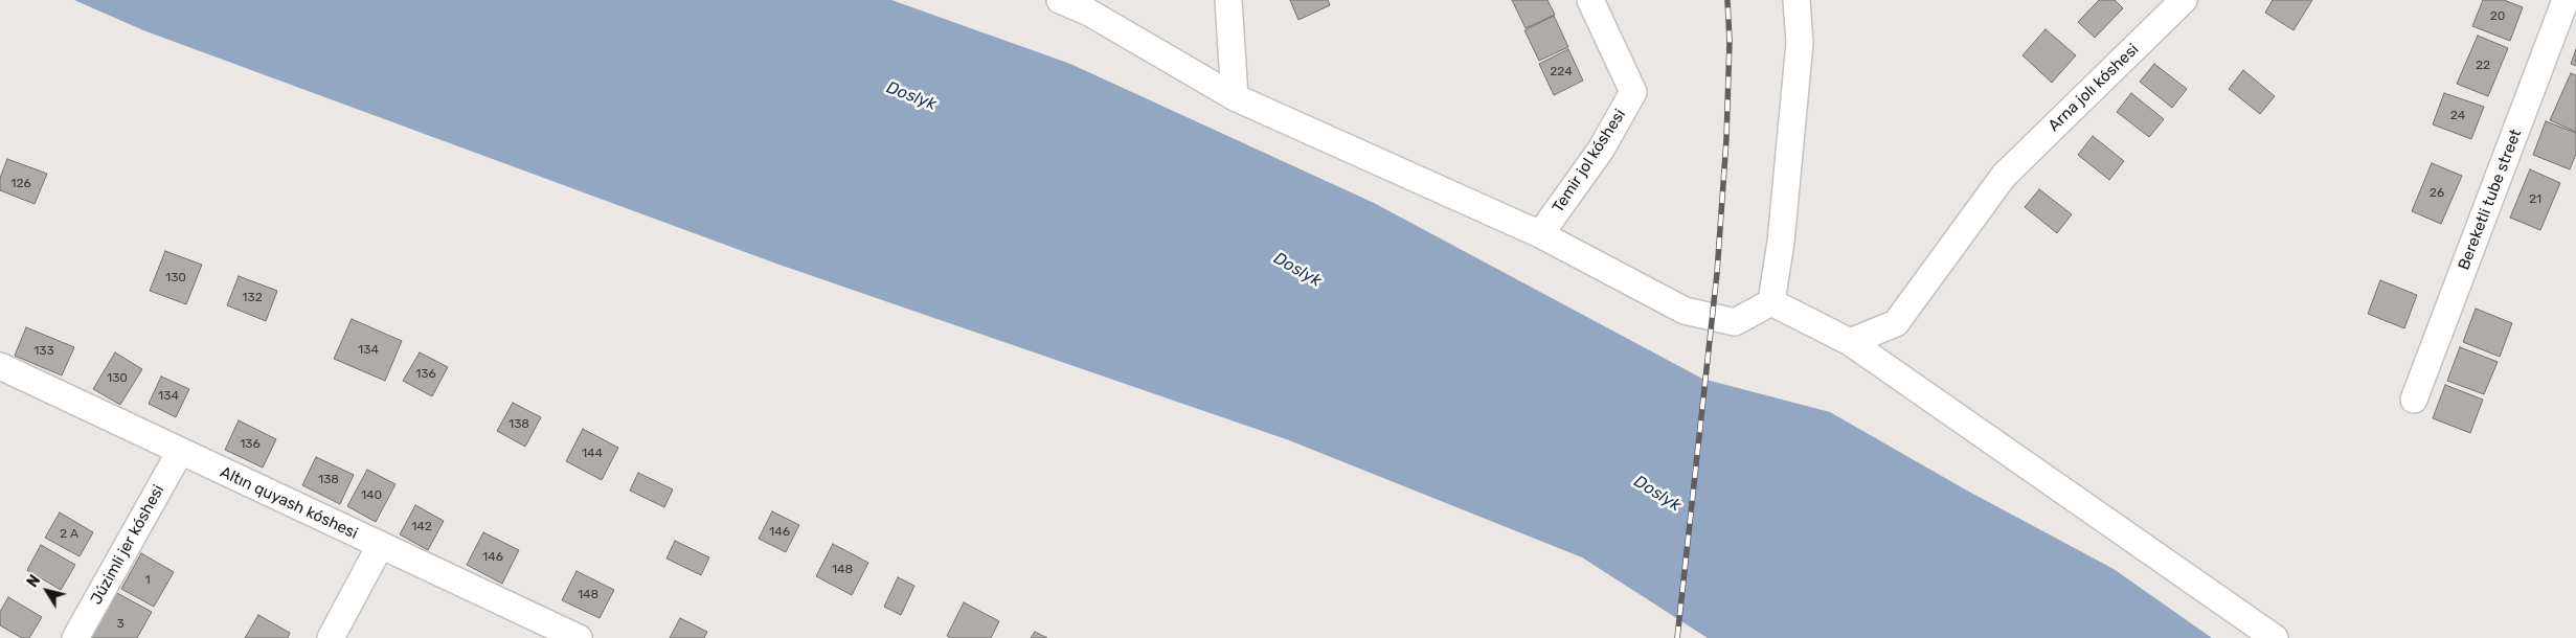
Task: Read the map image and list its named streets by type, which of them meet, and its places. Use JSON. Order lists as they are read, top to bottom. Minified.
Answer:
{"streets":{"street":["Arna jolı kóshesi","Temir jol kóshesi","Bereketli tube street","Altın quyash kóshesi","Júzimli jer kóshesi"]},"crossings":[["Altın quyash kóshesi","Júzimli jer kóshesi"]],"water":["Doslyk"],"house_numbers":["20","22","224","24","126","26","21","130","132","134","133","136","130","134","138","136","144","138","140","142","146","2 А","146","148","1","148","3"],"north":"top left"}
